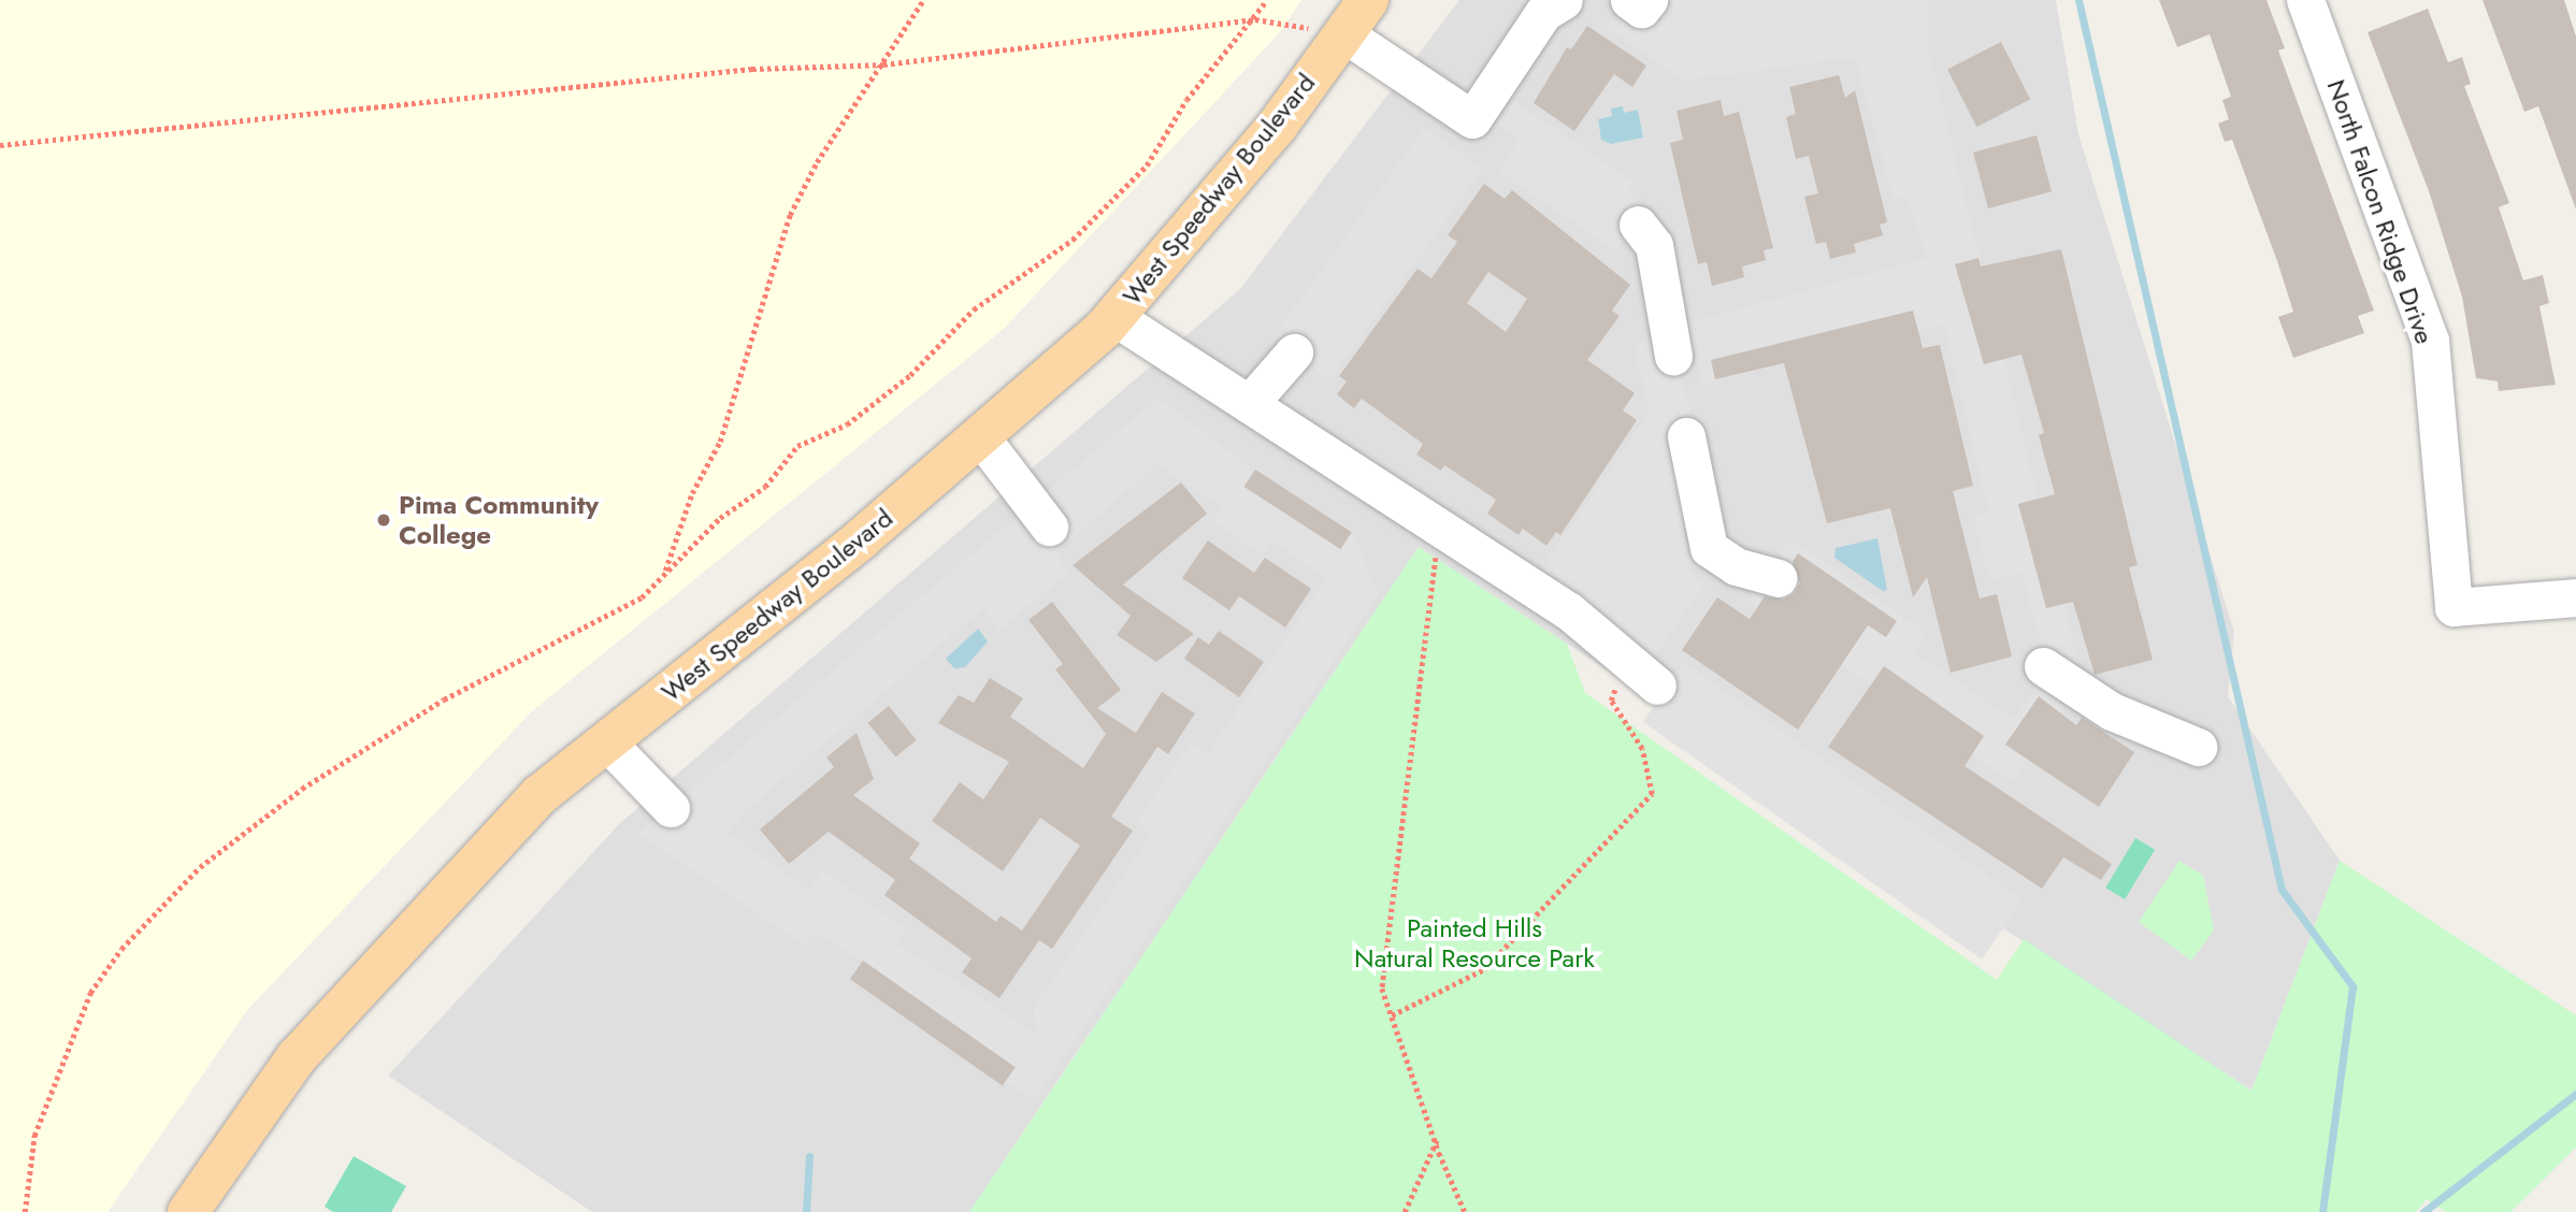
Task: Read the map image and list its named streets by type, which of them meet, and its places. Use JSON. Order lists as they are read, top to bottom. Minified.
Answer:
{"streets":{"main road":["West Speedway Boulevard"],"street":["North Falcon Ridge Drive"]},"parks":["Painted Hills Natural Resource Park"],"places":["Pima Community College"]}
